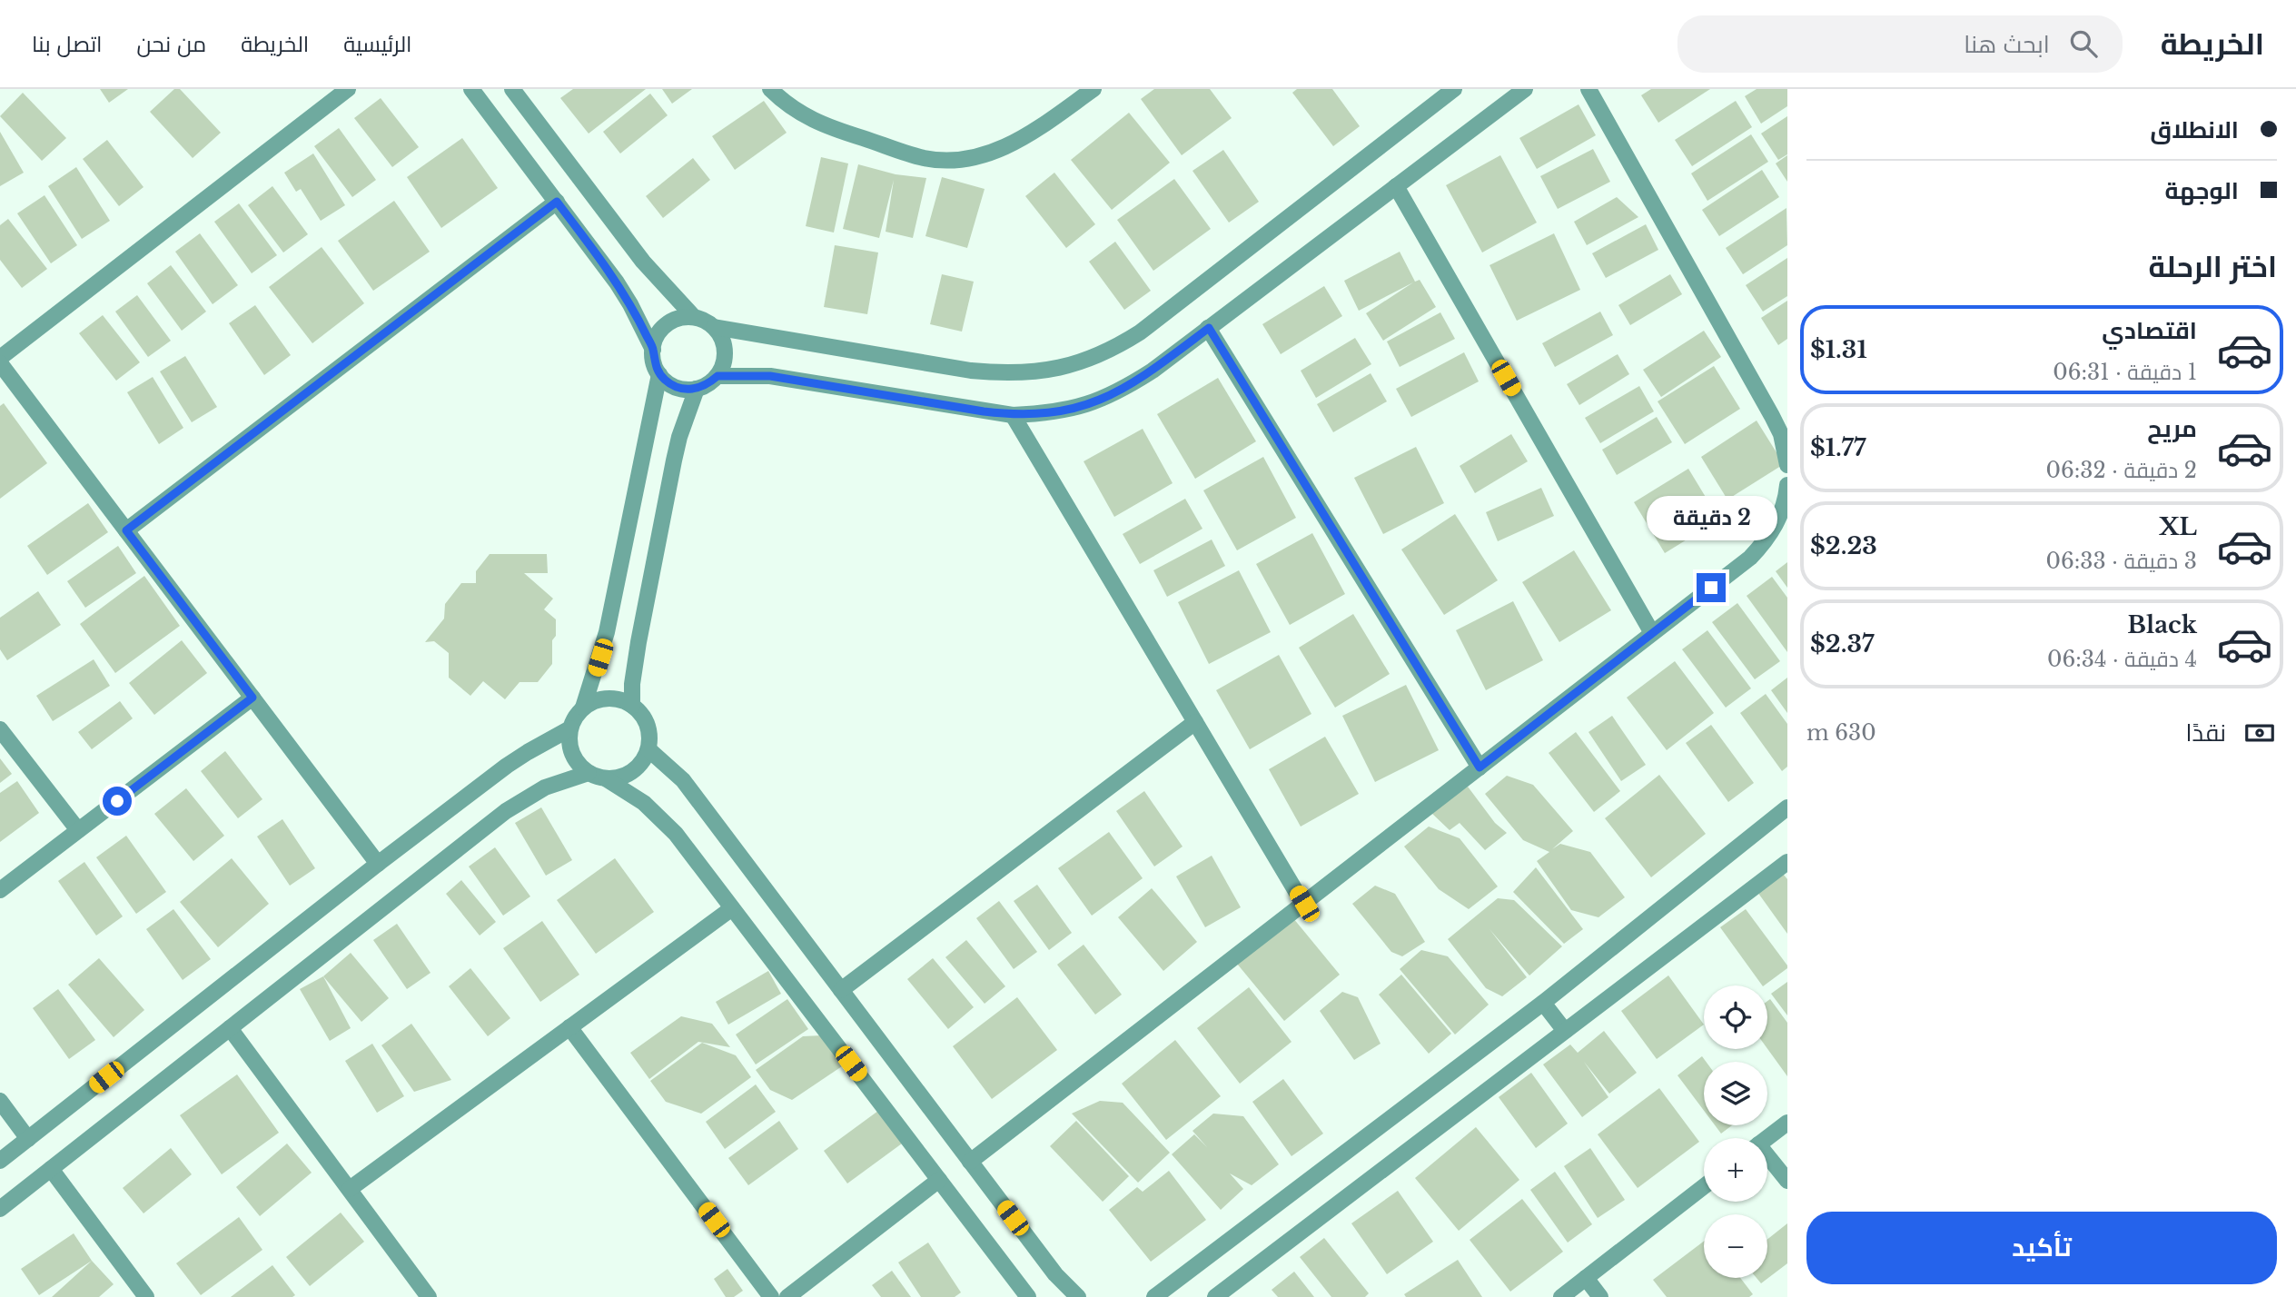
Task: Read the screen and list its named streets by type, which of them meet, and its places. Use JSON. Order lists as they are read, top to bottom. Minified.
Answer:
{"page":{"header":"الخريطة","search":"ابحث هنا","nav":["الرئيسية","الخريطة","من نحن","اتصل بنا"],"banner":["الانطلاق","الوجهة"],"heading":"اختر الرحلة","list":[{"name":"اقتصادي","note":"1 دقيقة · 06:31","value":"$1.31"},{"name":"مريح","note":"2 دقيقة · 06:32","value":"$1.77"},{"name":"XL","note":"3 دقيقة · 06:33","value":"$2.23"},{"name":"Black","note":"4 دقيقة · 06:34","value":"$2.37"}],"bubble":"2 دقيقة","pay":["نقدًا","630 m"],"map_buttons":["+","−"],"buttons":"تأكيد"}}
